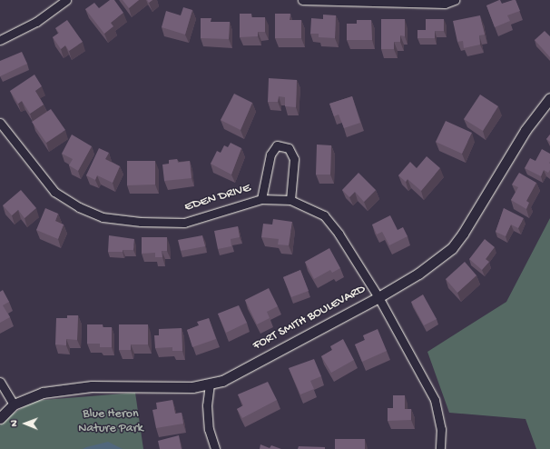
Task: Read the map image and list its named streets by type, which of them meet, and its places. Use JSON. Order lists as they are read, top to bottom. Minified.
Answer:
{"streets":{"street":["EDEN DRIVE","FORT SMITH BOULEVARD"]},"crossings":[["EDEN DRIVE","FORT SMITH BOULEVARD"]],"parks":["Blue Heron Nature Park"],"north":"left"}
